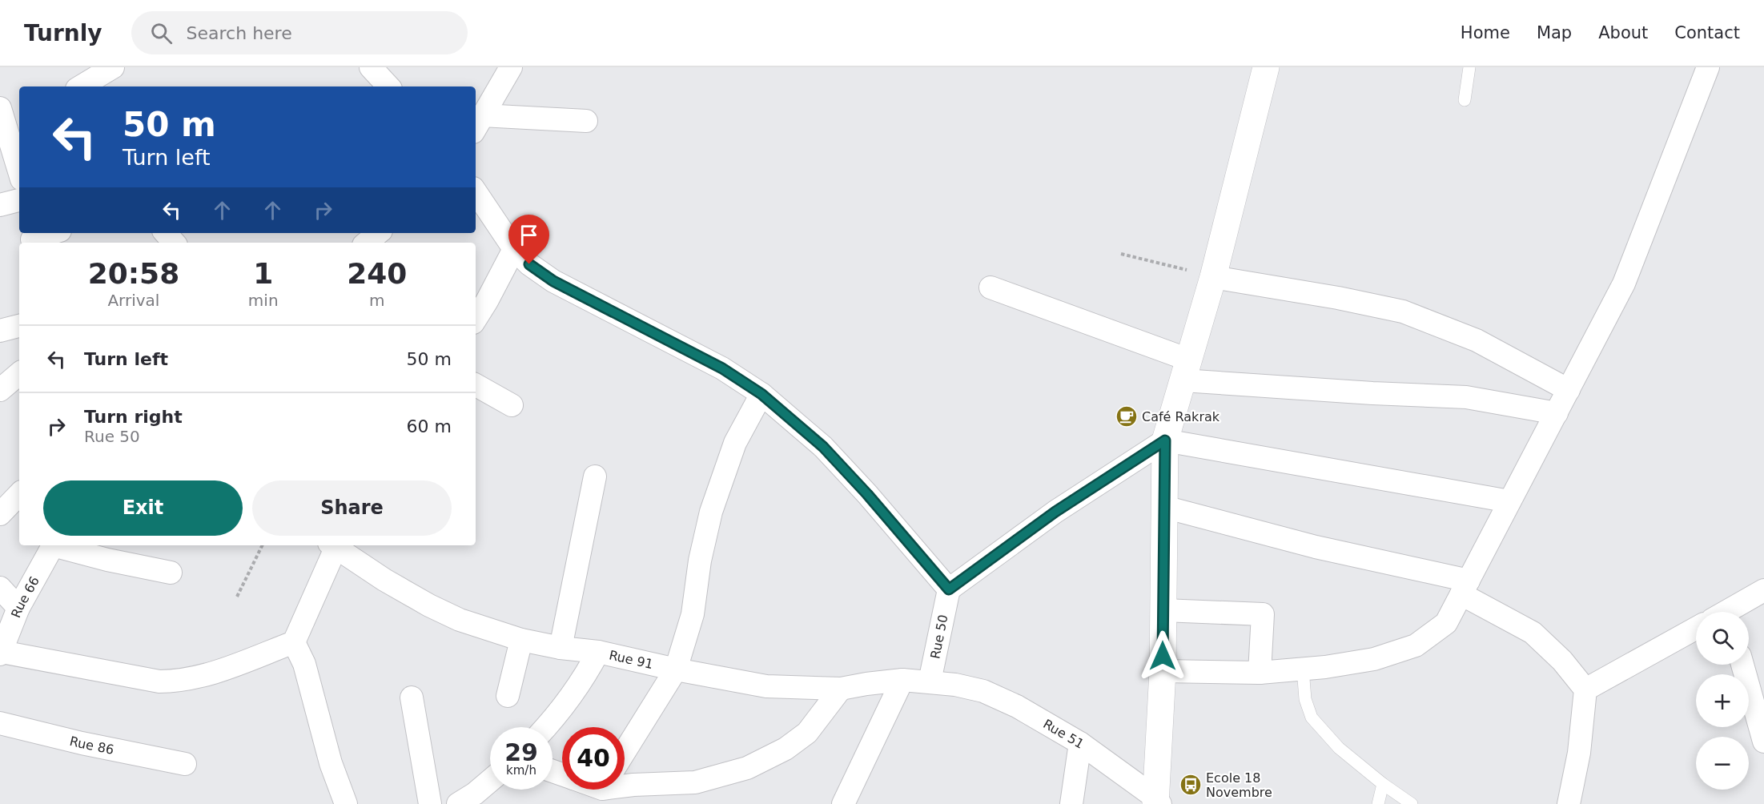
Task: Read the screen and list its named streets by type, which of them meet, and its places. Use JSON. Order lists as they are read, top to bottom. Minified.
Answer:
{"streets":{"street":["Rue 66","Rue 50","Rue 91","Rue 51","Rue 86"]},"crossings":[["Rue 50","Rue 91"],["Rue 91","Rue 51"]],"places":{"cafe":["Café Rakrak"],"bus stop":["Ecole 18 Novembre"]},"page":{"header":"Turnly","search":"Search here","nav":["Home","Map","About","Contact"],"turn":["50 m","Turn left"],"eta":["20:58","Arrival","1","min","240","m"],"list":[{"name":"Turn left","value":"50 m"},{"name":"Turn right","note":"Rue 50","value":"60 m"}],"buttons":["Exit","Share"],"map_buttons":["+","−"],"speed":"29 km/h","limit":"40"}}
